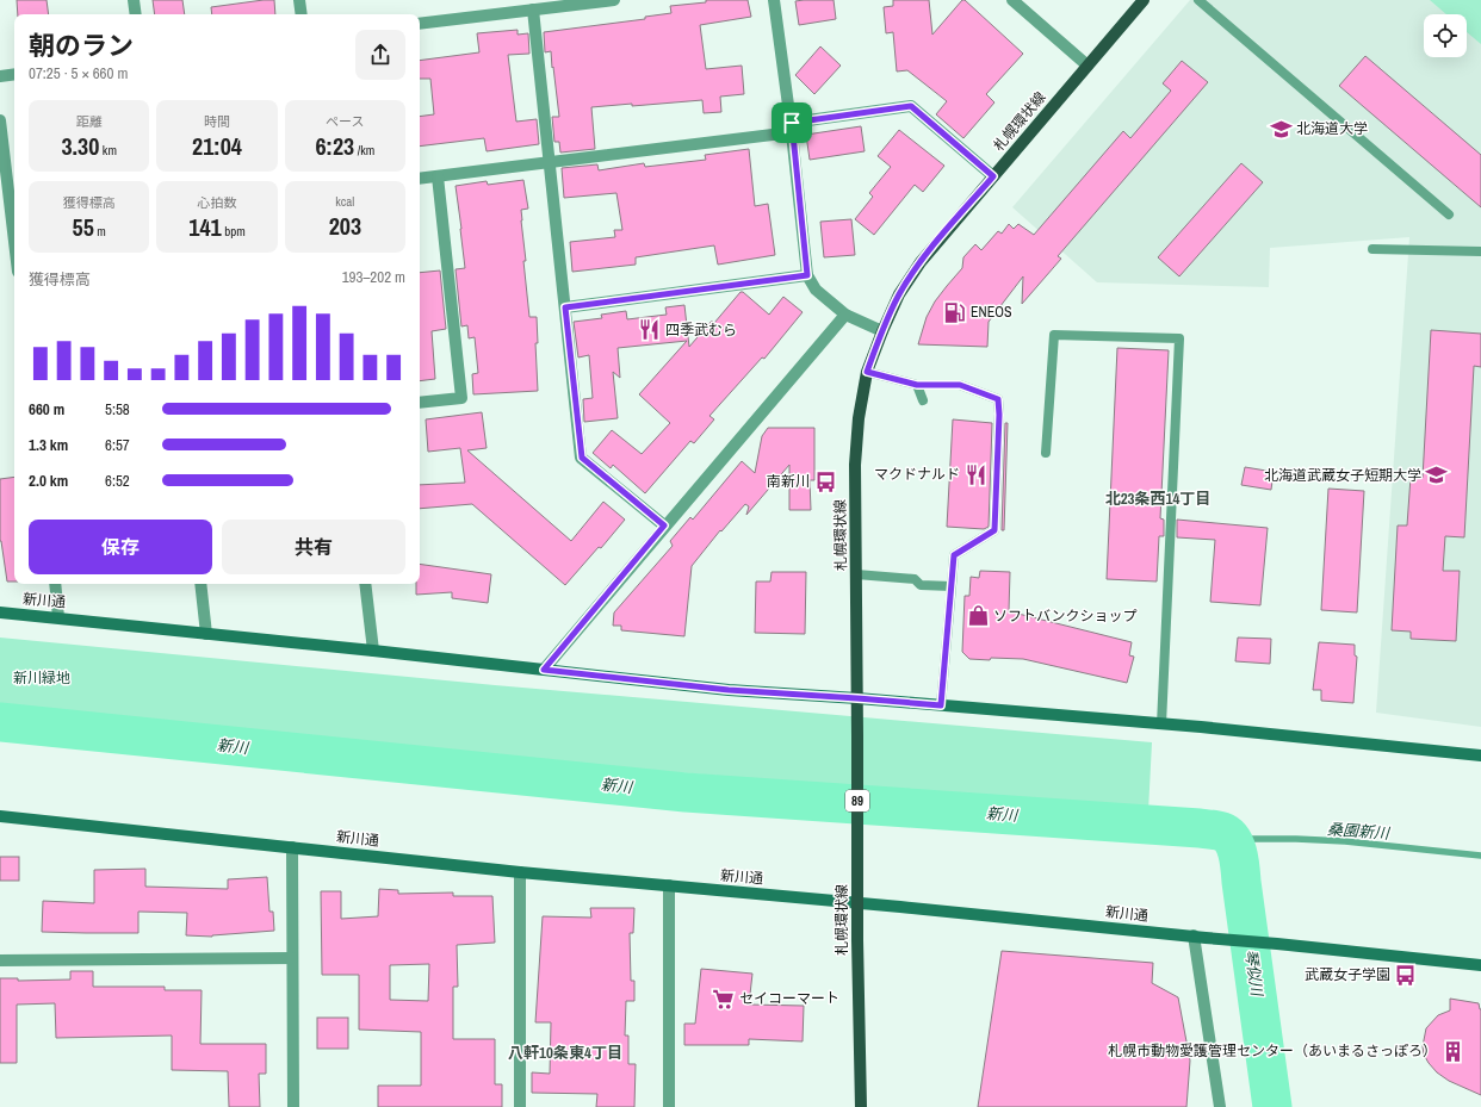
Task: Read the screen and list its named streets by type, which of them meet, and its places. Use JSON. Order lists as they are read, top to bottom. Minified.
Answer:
{"streets":{"main road":["札幌環状線","89"],"street":["新川通"]},"crossings":[["札幌環状線","新川通"]],"districts":["北23条西14丁目","八軒10条東4丁目"],"water":["新川","桑園新川","琴似川"],"parks":["新川緑地"],"places":{"school or university":["北海道大学","北海道武蔵女子短期大学"],"fuel station":["ENEOS"],"restaurant":["四季武むら","マクドナルド"],"bus stop":["南新川","武蔵女子学園"],"shop":["ソフトバンクショップ"],"supermarket":["セイコーマート"],"building":["札幌市動物愛護管理センター（あいまるさっぽろ）"]},"page":{"heading":["朝のラン","07:25 · 5 × 660 m"],"stats":[["距離","3.30 km"],["時間","21:04"],["ペース","6:23 /km"],["獲得標高","55 m"],["心拍数","141 bpm"],["kcal","203"]],"chart":["獲得標高","193–202 m"],"list":[{"name":"660 m","note":"5:58"},{"name":"1.3 km","note":"6:57"},{"name":"2.0 km","note":"6:52"}],"buttons":["保存","共有"]}}
